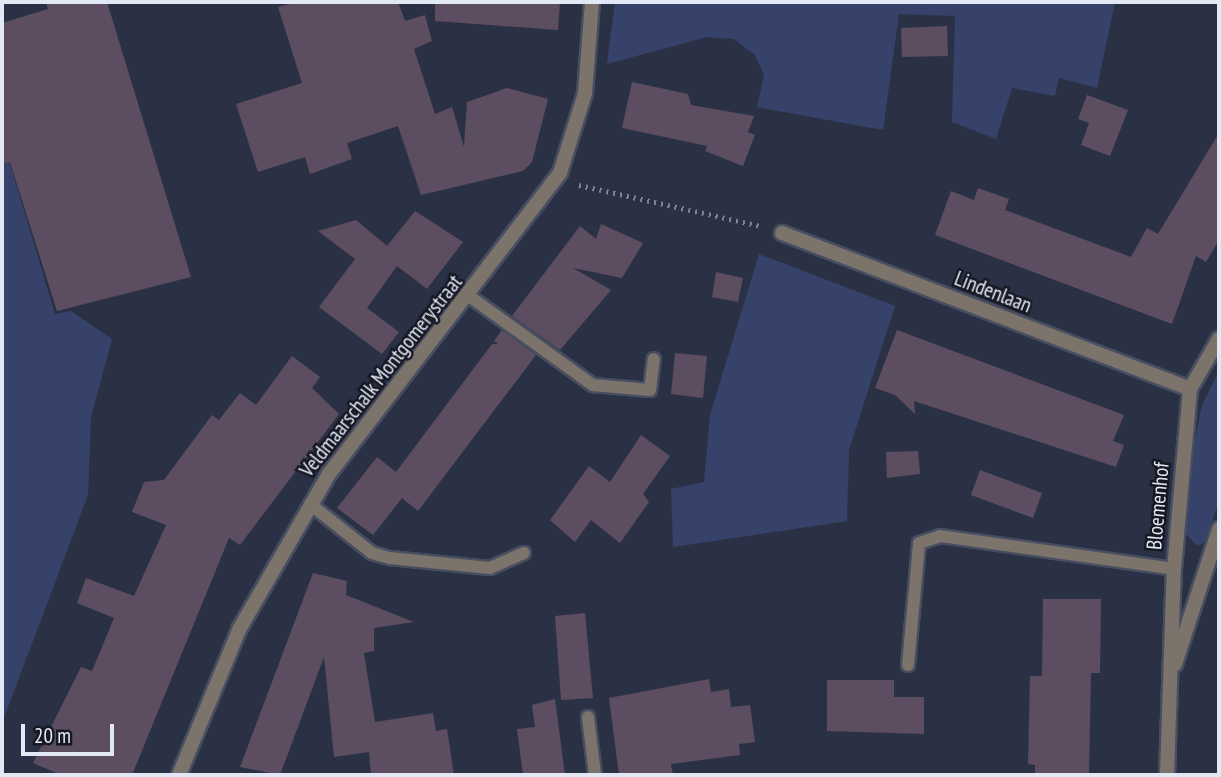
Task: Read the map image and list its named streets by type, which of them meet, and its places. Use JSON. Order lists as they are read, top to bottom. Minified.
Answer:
{"streets":{"street":["Lindenlaan","Veldmaarschalk Montgomerystraat","Bloemenhof"]},"crossings":[["Lindenlaan","Bloemenhof"]],"scale_bar":"20 m"}
